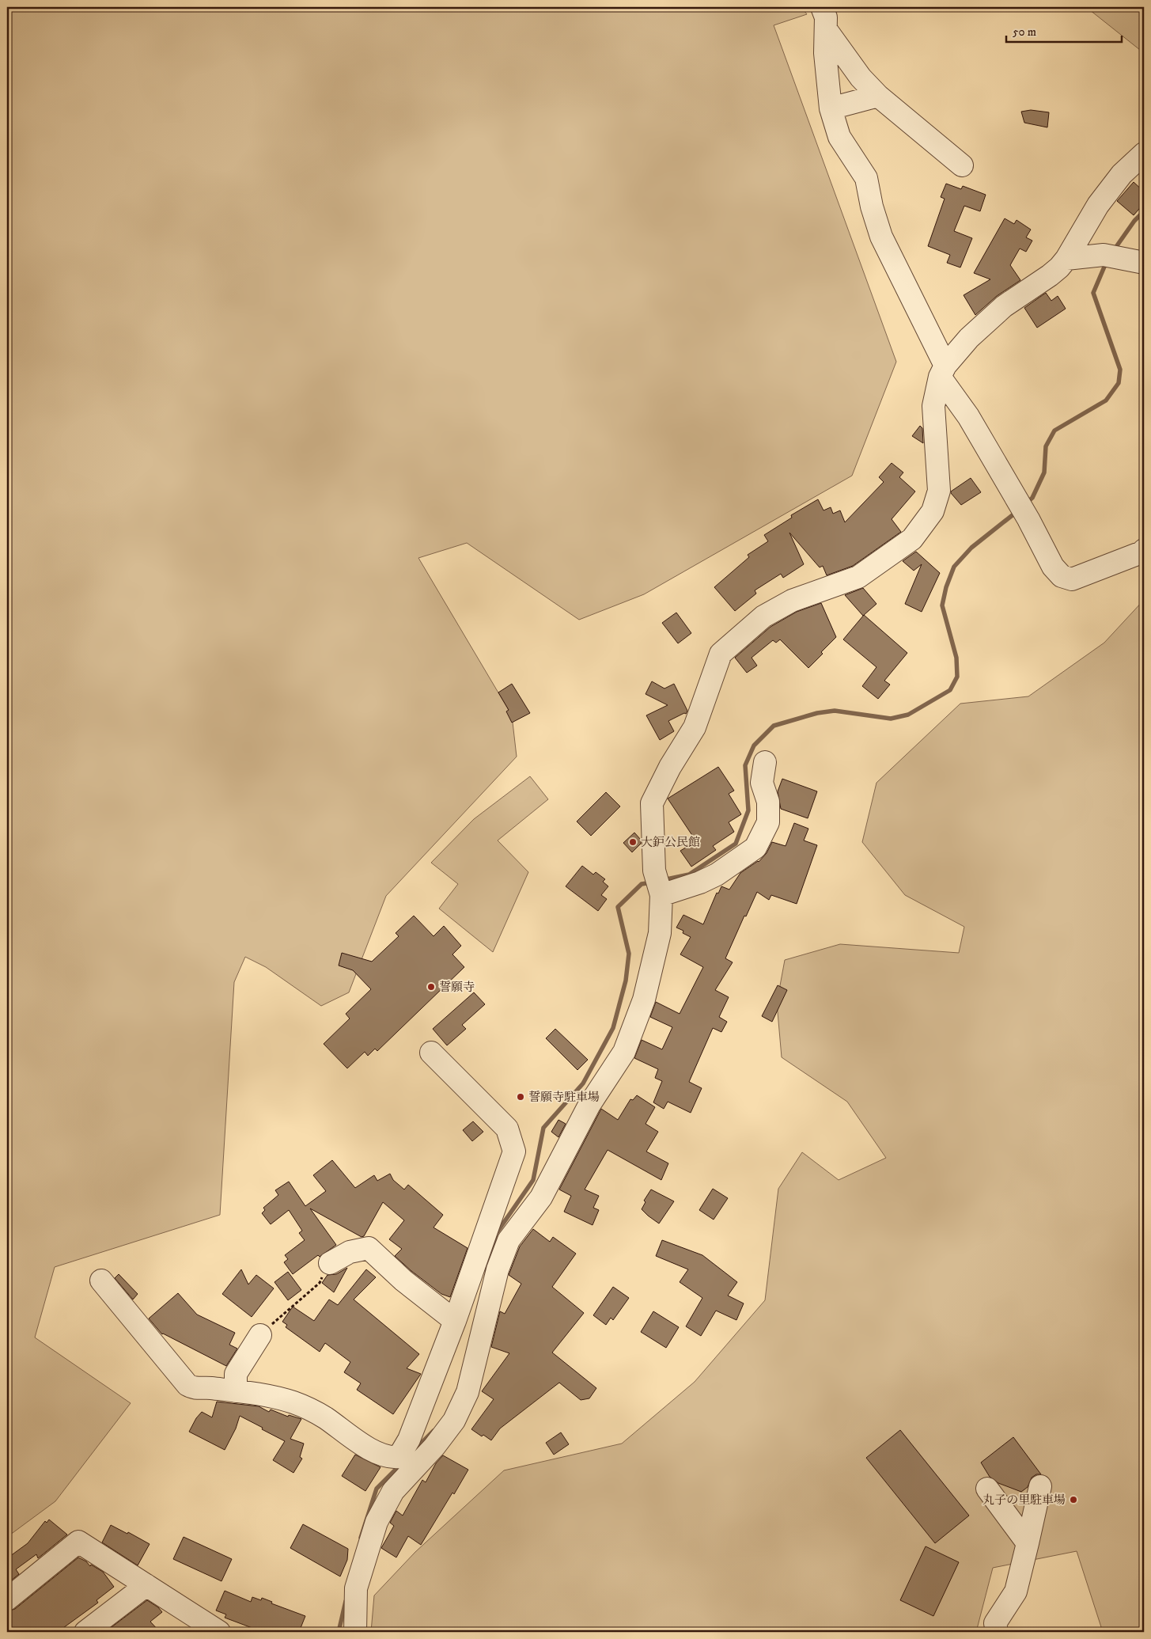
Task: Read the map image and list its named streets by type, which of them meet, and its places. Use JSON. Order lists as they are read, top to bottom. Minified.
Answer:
{"places":["大鈩公民館","誓願寺","誓願寺駐車場","丸子の里駐車場"],"scale_bar":"50 m"}
